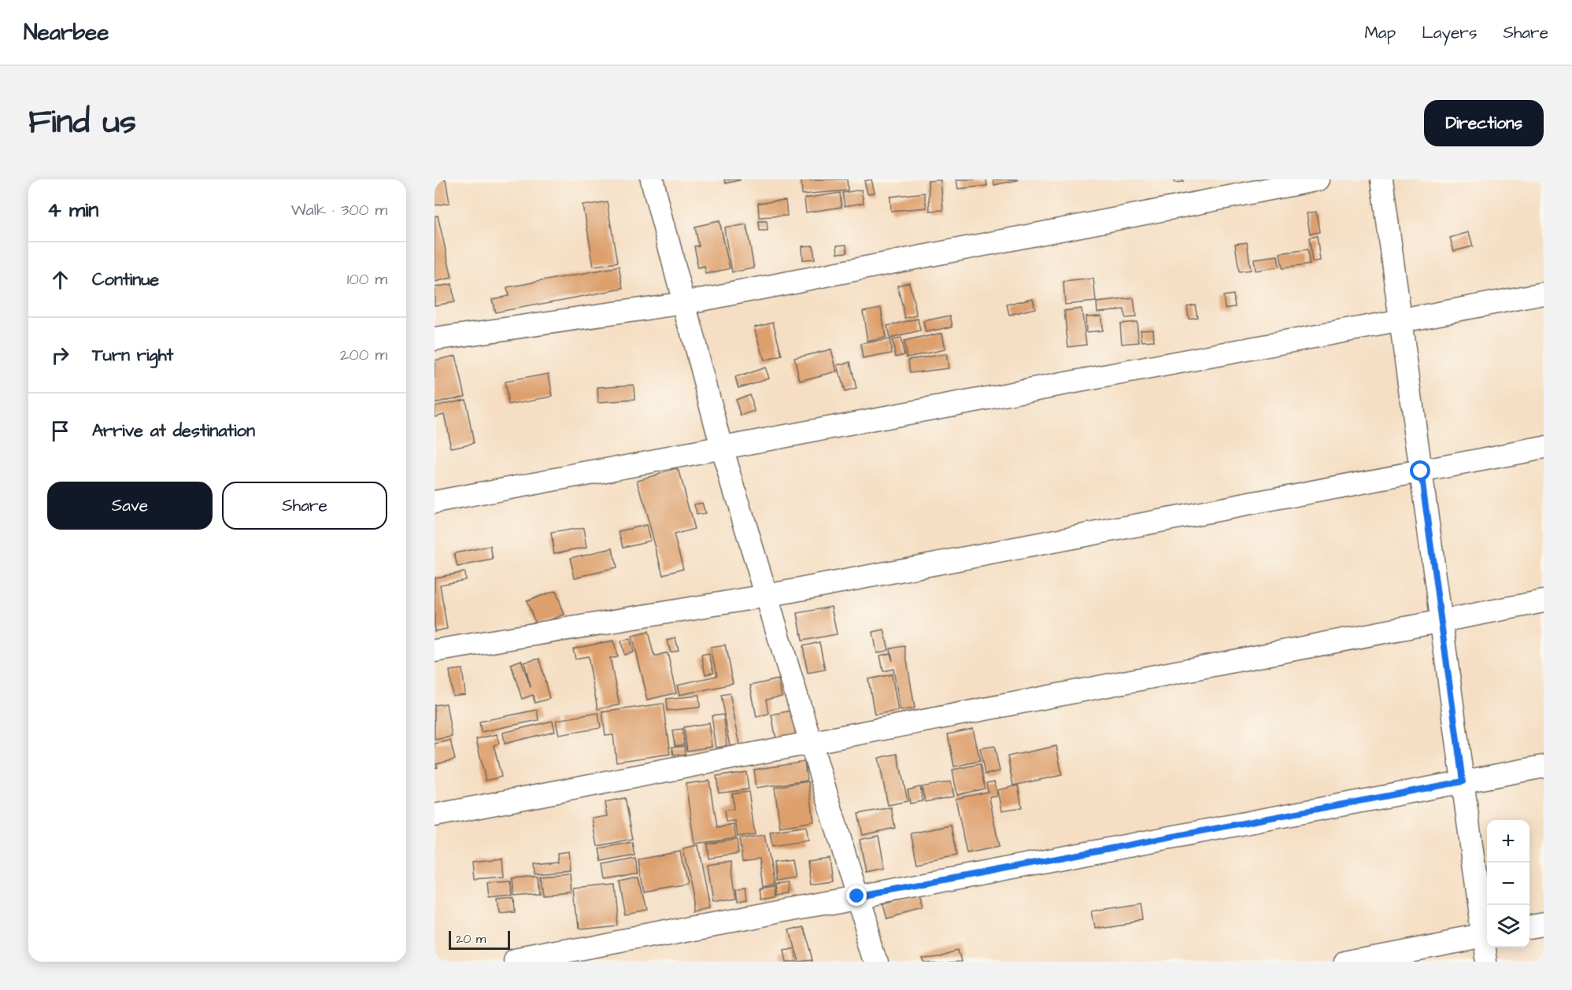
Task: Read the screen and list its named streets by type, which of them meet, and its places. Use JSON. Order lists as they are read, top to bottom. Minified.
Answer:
{"scale_bar":"20 m","page":{"header":"Nearbee","nav":["Map","Layers","Share"],"title":"Find us","buttons":["Directions",["Save","Share"]],"heading":["4 min","Walk · 300 m"],"list":[["Continue","100 m"],["Turn right","200 m"],"Arrive at destination"],"map_buttons":["+","−"],"scale":"20 m"}}
